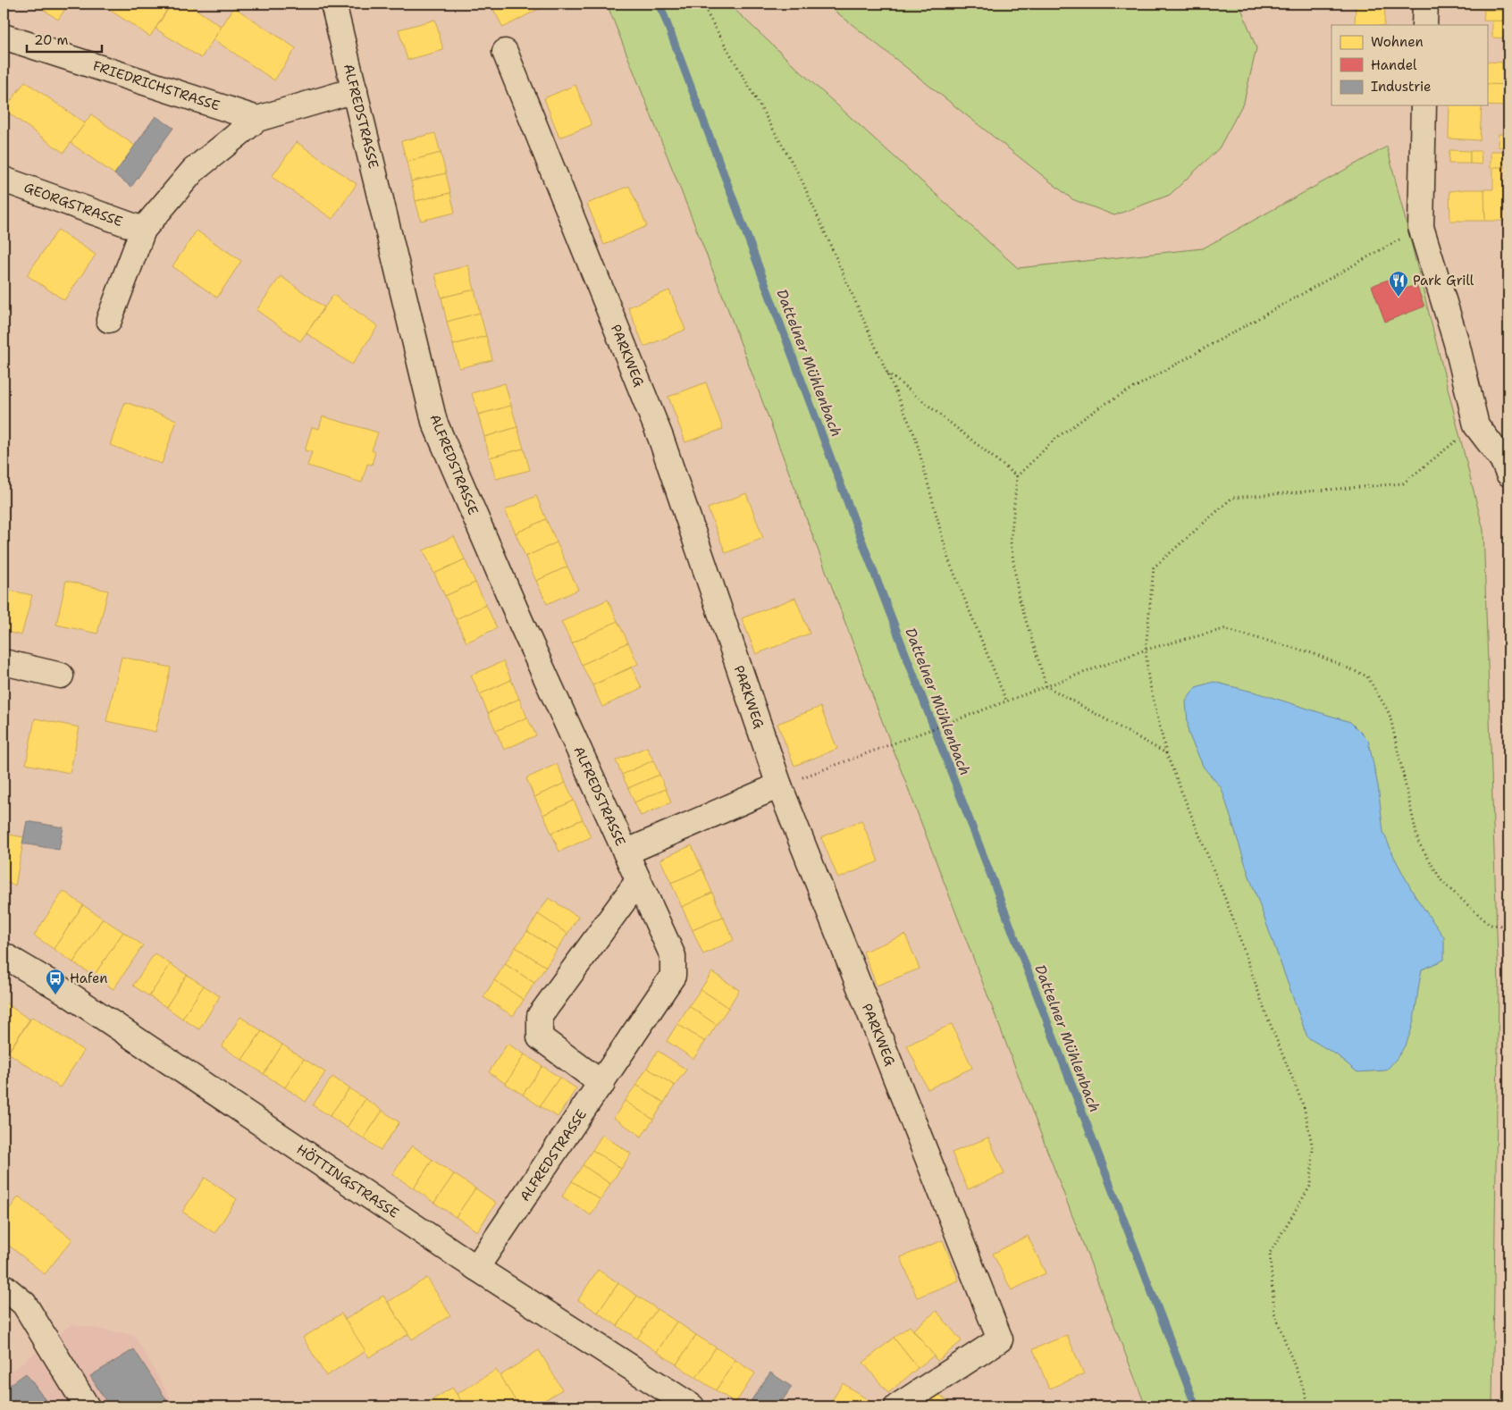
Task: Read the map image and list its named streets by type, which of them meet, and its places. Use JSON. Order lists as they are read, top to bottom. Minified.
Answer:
{"streets":{"street":["FRIEDRICHSTRASSE","ALFREDSTRASSE","GEORGSTRASSE","PARKWEG","HÖTTINGSTRASSE"]},"crossings":[["ALFREDSTRASSE","PARKWEG"],["ALFREDSTRASSE","HÖTTINGSTRASSE"]],"water":["Dattelner Mühlenbach"],"places":{"restaurant":["Park Grill"],"bus stop":["Hafen"]},"legend":["Wohnen","Handel","Industrie"],"scale_bar":"20 m"}
